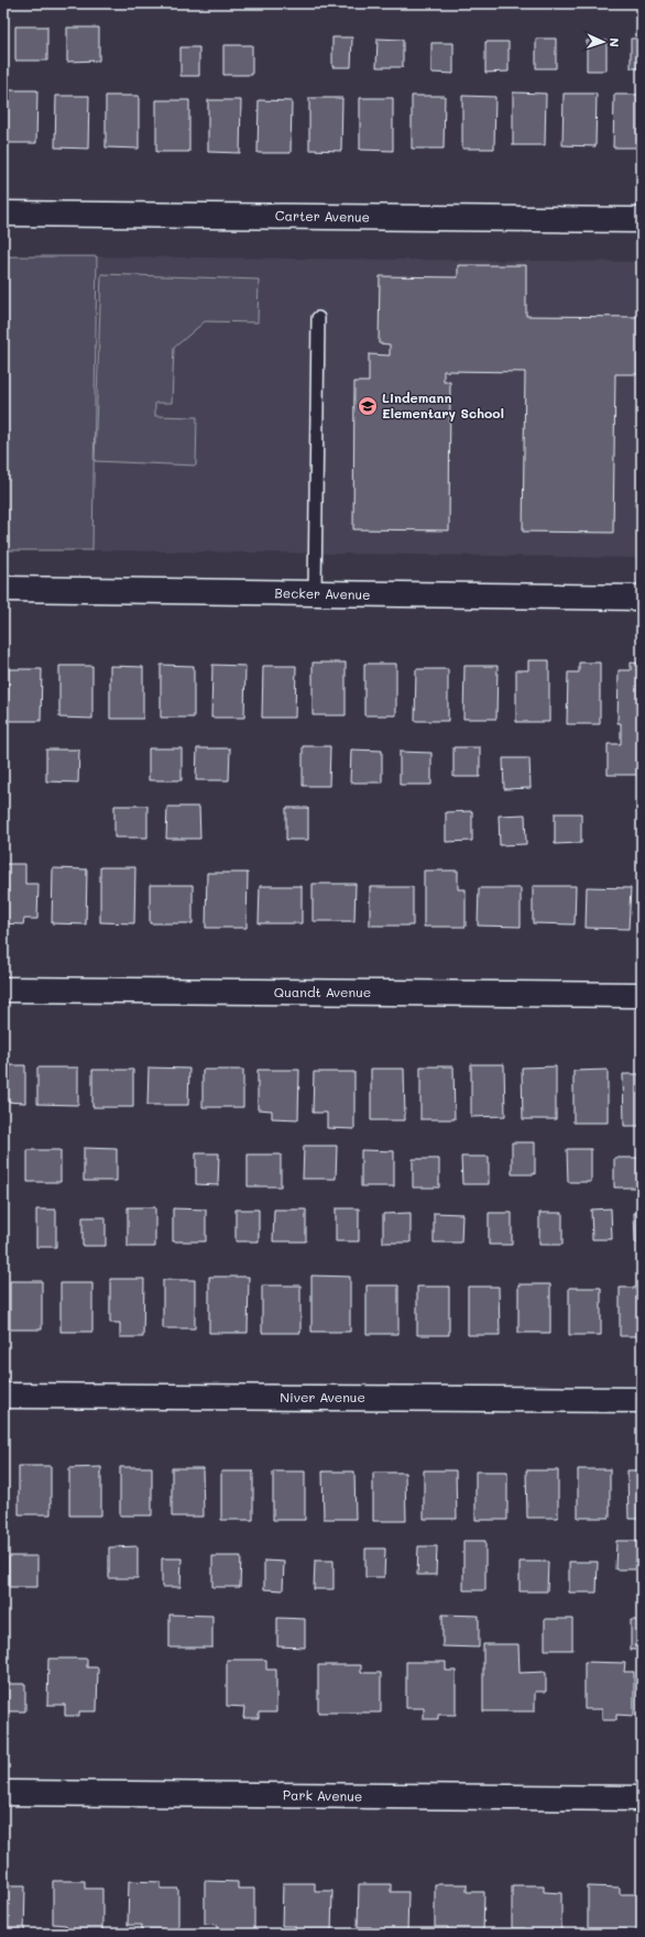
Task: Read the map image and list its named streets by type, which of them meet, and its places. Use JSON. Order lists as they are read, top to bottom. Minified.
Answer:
{"streets":{"street":["Carter Avenue","Becker Avenue","Quandt Avenue","Niver Avenue","Park Avenue"]},"places":{"school or university":["Lindemann Elementary School"]},"north":"right"}
